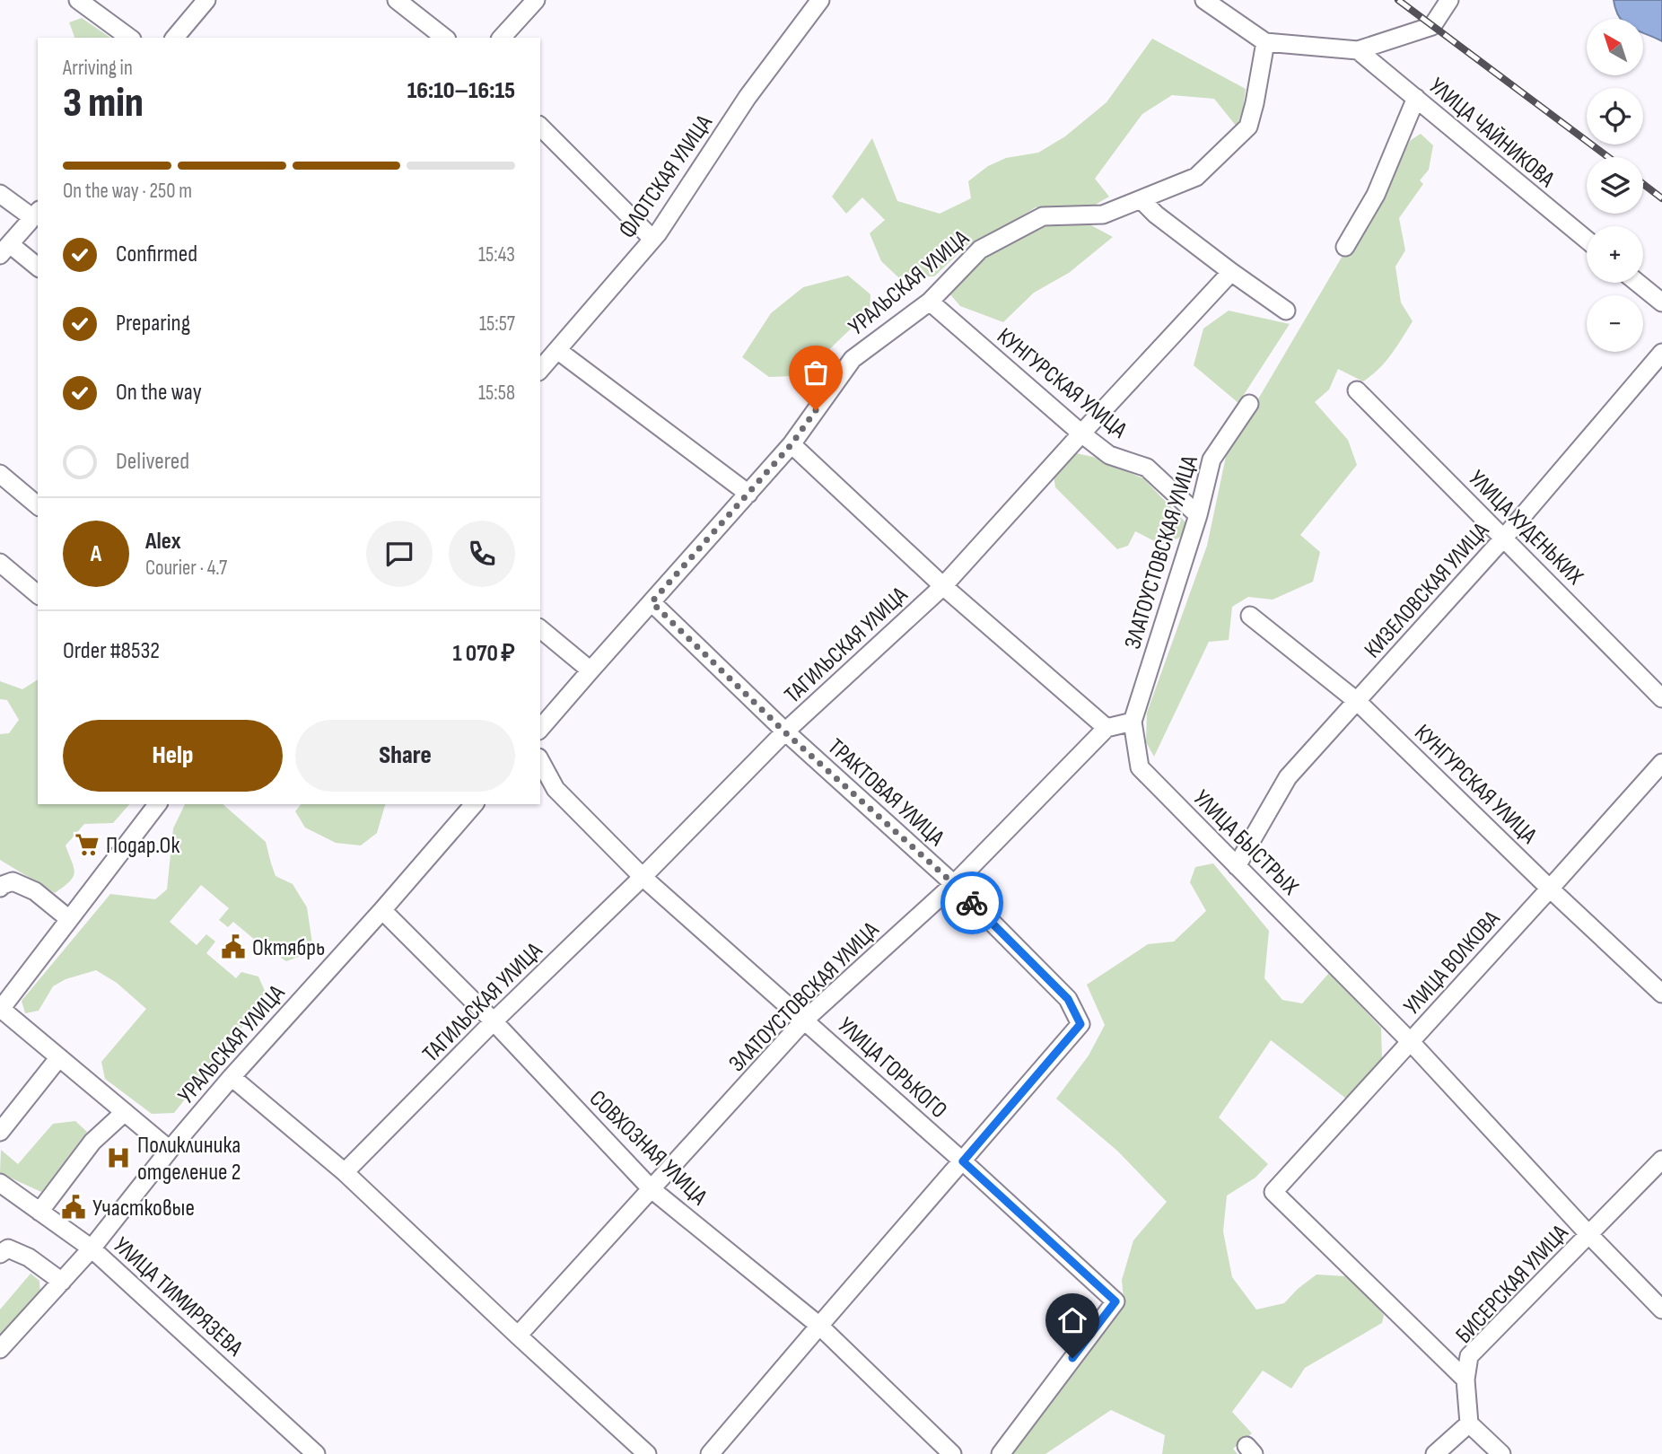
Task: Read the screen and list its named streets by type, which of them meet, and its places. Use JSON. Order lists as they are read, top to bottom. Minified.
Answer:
{"streets":{"street":["УЛИЦА ЧАЙНИКОВА","ФЛОТСКАЯ УЛИЦА","УРАЛЬСКАЯ УЛИЦА","КУНГУРСКАЯ УЛИЦА","УЛИЦА ХУДЕНЬКИХ","ЗЛАТОУСТОВСКАЯ УЛИЦА","КИЗЕЛОВСКАЯ УЛИЦА","ТАГИЛЬСКАЯ УЛИЦА","ТРАКТОВАЯ УЛИЦА","УЛИЦА БЫСТРЫХ","УЛИЦА ВОЛКОВА","УЛИЦА ГОРЬКОГО","СОВХОЗНАЯ УЛИЦА","БИСЕРСКАЯ УЛИЦА","УЛИЦА ТИМИРЯЗЕВА"]},"crossings":[["УРАЛЬСКАЯ УЛИЦА","КУНГУРСКАЯ УЛИЦА"],["УРАЛЬСКАЯ УЛИЦА","ТРАКТОВАЯ УЛИЦА"],["УРАЛЬСКАЯ УЛИЦА","СОВХОЗНАЯ УЛИЦА"],["УРАЛЬСКАЯ УЛИЦА","УЛИЦА ТИМИРЯЗЕВА"],["КУНГУРСКАЯ УЛИЦА","ЗЛАТОУСТОВСКАЯ УЛИЦА"],["КУНГУРСКАЯ УЛИЦА","КИЗЕЛОВСКАЯ УЛИЦА"],["КУНГУРСКАЯ УЛИЦА","ТАГИЛЬСКАЯ УЛИЦА"],["КУНГУРСКАЯ УЛИЦА","УЛИЦА ВОЛКОВА"],["УЛИЦА ХУДЕНЬКИХ","КИЗЕЛОВСКАЯ УЛИЦА"],["ЗЛАТОУСТОВСКАЯ УЛИЦА","ТРАКТОВАЯ УЛИЦА"],["ЗЛАТОУСТОВСКАЯ УЛИЦА","УЛИЦА БЫСТРЫХ"],["ЗЛАТОУСТОВСКАЯ УЛИЦА","УЛИЦА ГОРЬКОГО"],["ЗЛАТОУСТОВСКАЯ УЛИЦА","СОВХОЗНАЯ УЛИЦА"],["КИЗЕЛОВСКАЯ УЛИЦА","УЛИЦА БЫСТРЫХ"],["ТАГИЛЬСКАЯ УЛИЦА","ТРАКТОВАЯ УЛИЦА"],["ТАГИЛЬСКАЯ УЛИЦА","УЛИЦА ГОРЬКОГО"],["ТАГИЛЬСКАЯ УЛИЦА","СОВХОЗНАЯ УЛИЦА"],["ТРАКТОВАЯ УЛИЦА","УЛИЦА ГОРЬКОГО"],["УЛИЦА БЫСТРЫХ","УЛИЦА ВОЛКОВА"],["УЛИЦА БЫСТРЫХ","БИСЕРСКАЯ УЛИЦА"],["УЛИЦА ВОЛКОВА","БИСЕРСКАЯ УЛИЦА"]],"places":{"supermarket":["Подар.Ок"],"public building":["Октябрь","Участковые"],"hospital":["Поликлиника отделение 2"]},"north":"top left","page":{"map_buttons":["+","−"],"heading":["3 min","Arriving in","16:10–16:15"],"panel":["Alex","Courier · 4.7","Order #8532","1 070 ₽"],"bar":"On the way · 250 m","list":[["Confirmed","15:43"],["Preparing","15:57"],["On the way","15:58"],"Delivered"],"round":"A","buttons":["Help","Share"]}}
